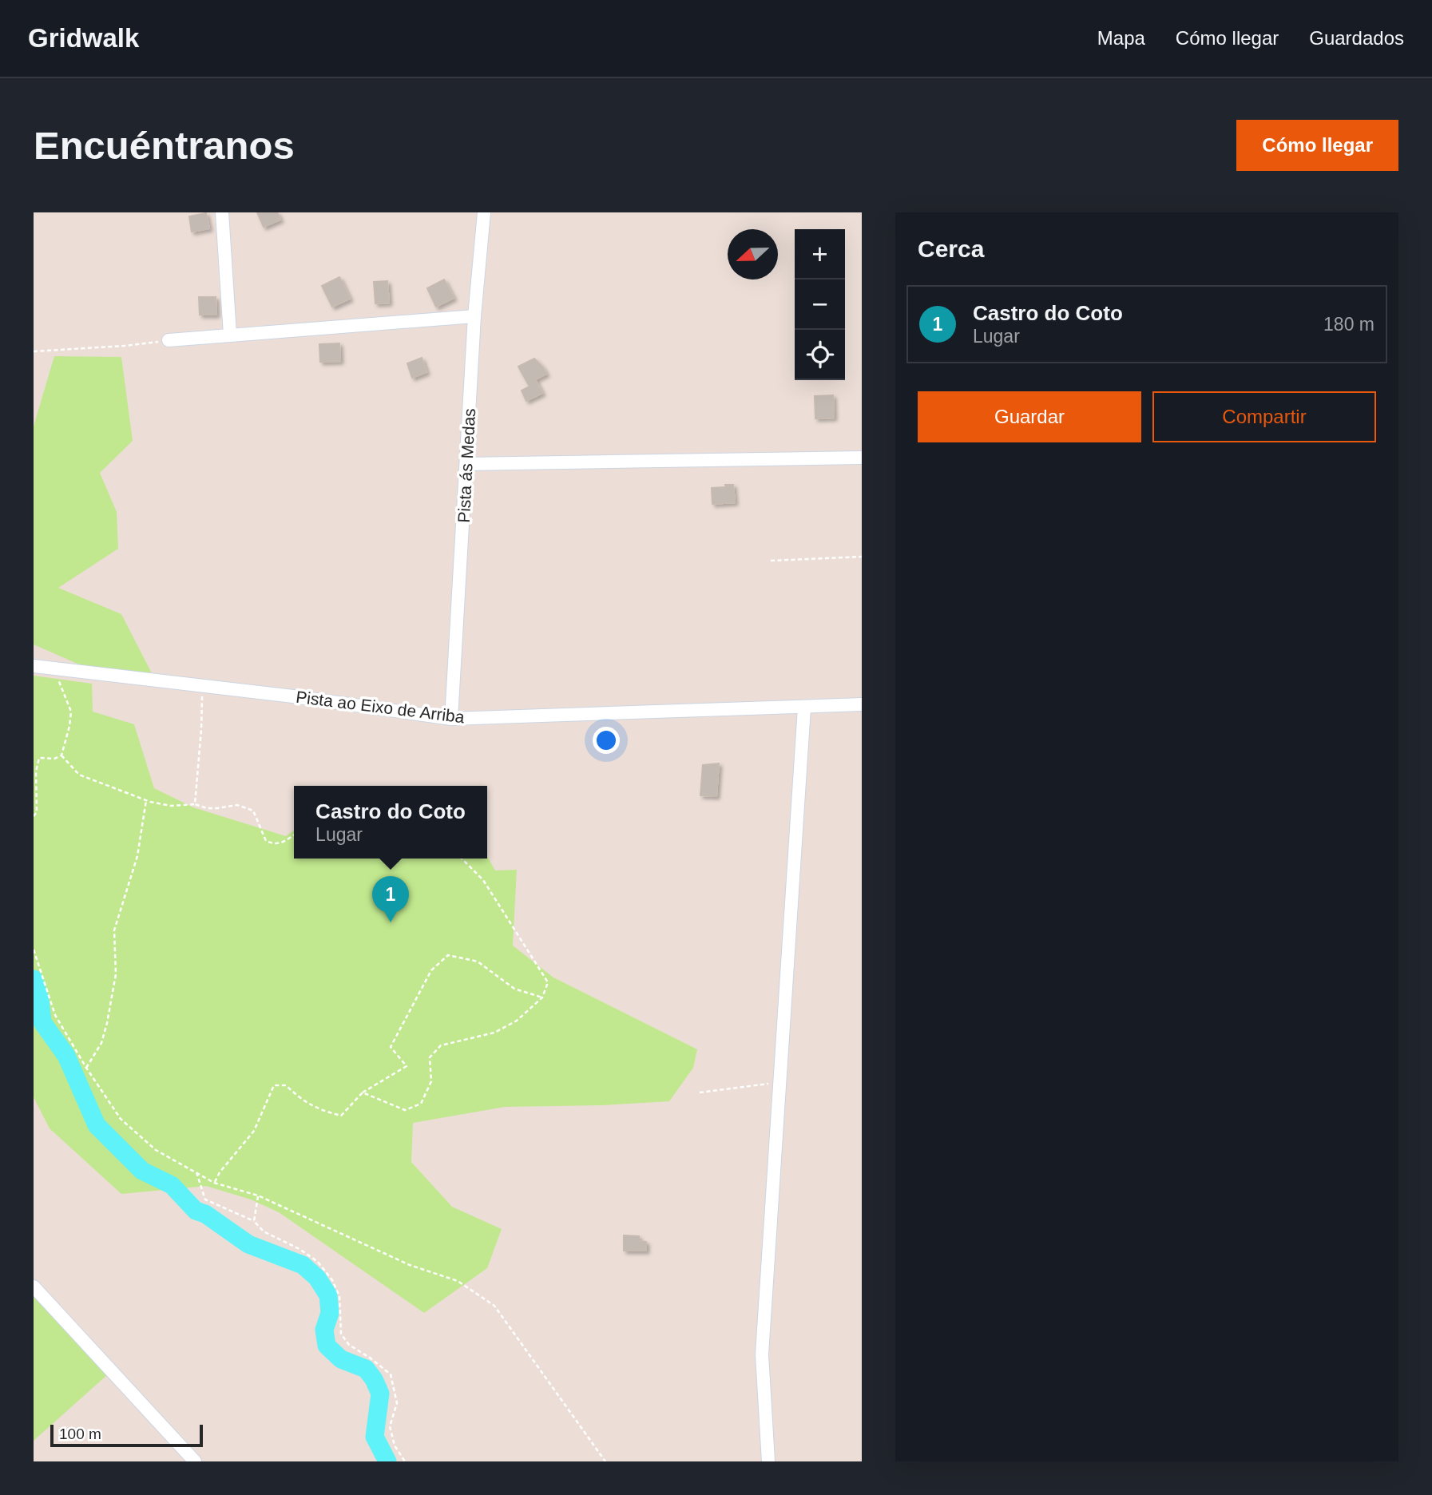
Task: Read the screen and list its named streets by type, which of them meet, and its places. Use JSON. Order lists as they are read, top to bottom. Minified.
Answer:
{"streets":{"street":["Pista ás Medas","Pista ao Eixo de Arriba"]},"crossings":[["Pista ás Medas","Pista ao Eixo de Arriba"]],"scale_bar":"100 m","north":"left","page":{"header":"Gridwalk","nav":["Mapa","Cómo llegar","Guardados"],"buttons":["Cómo llegar",["Guardar","Compartir"]],"title":"Encuéntranos","heading":"Cerca","map_buttons":["+","−"],"list":[{"mark":"1","name":"Castro do Coto","note":"Lugar","value":"180 m"}],"popup":["Castro do Coto","Lugar"],"pins":"1","scale":"100 m"}}
